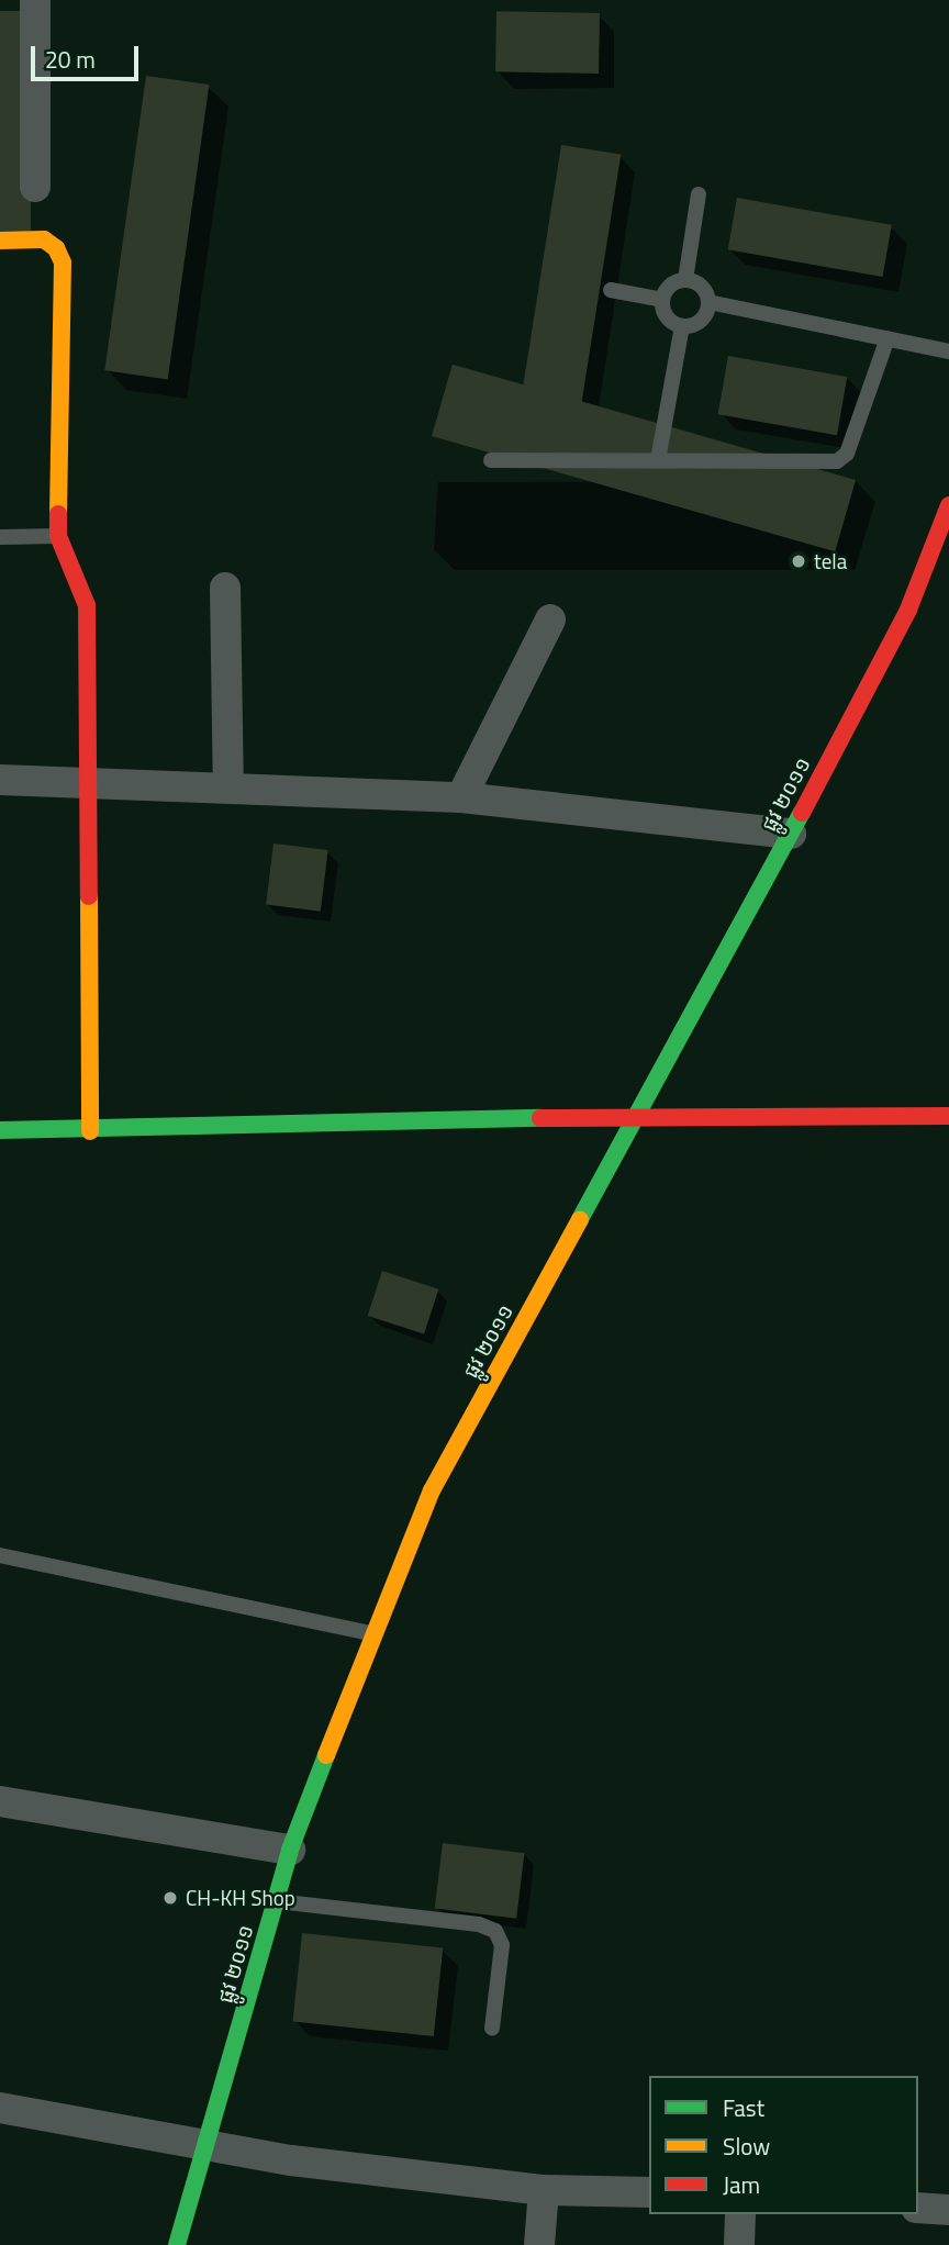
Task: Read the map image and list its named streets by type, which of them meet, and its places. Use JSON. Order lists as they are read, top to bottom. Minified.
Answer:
{"streets":{"main road":["ផ្លូវ ២០១១"]},"places":["tela","CH-KH Shop"],"legend":["Fast","Slow","Jam"],"scale_bar":"20 m"}
